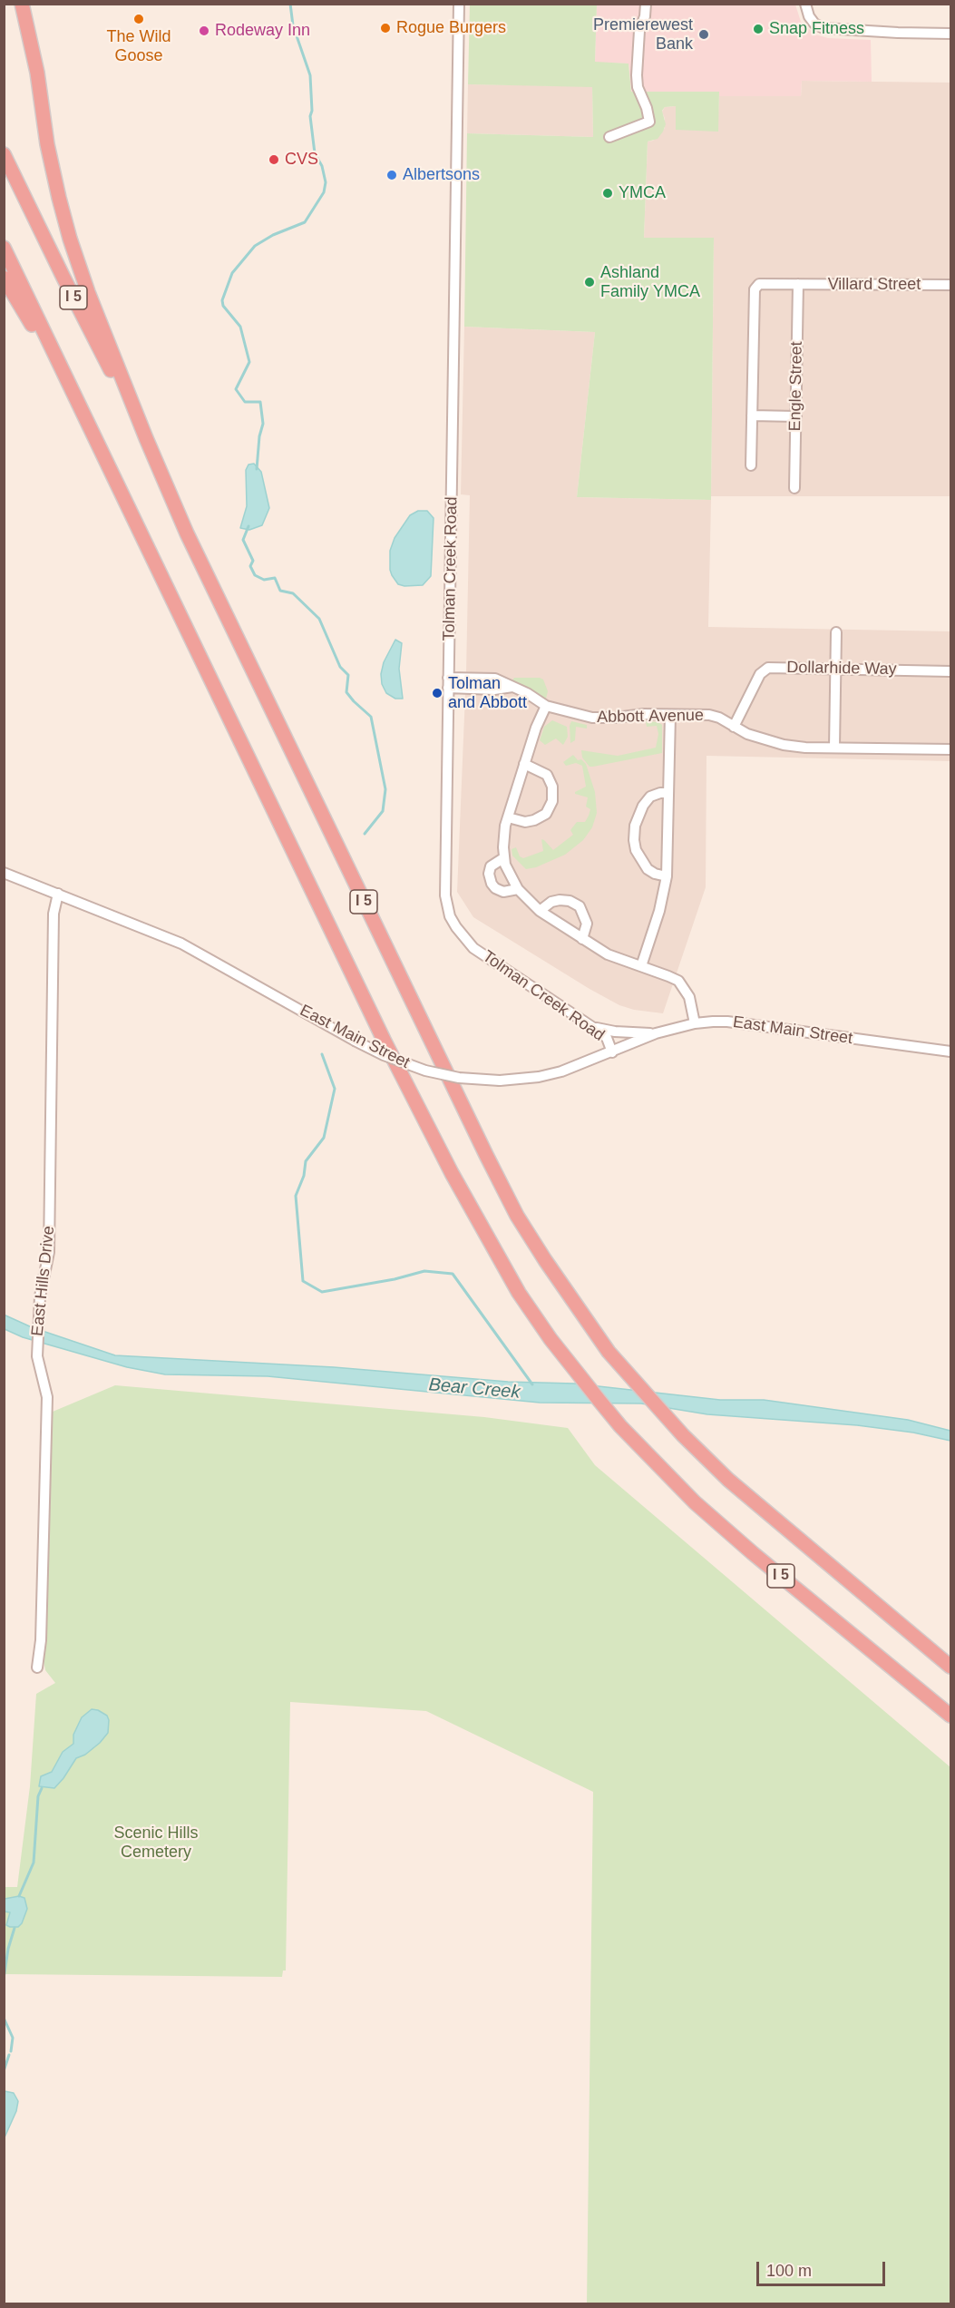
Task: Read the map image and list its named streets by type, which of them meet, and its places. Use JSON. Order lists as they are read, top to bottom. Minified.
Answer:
{"streets":{"highway":["I 5"],"street":["Villard Street","Engle Street","Tolman Creek Road","Dollarhide Way","Abbott Avenue","East Main Street","East Hills Drive"]},"crossings":[["Villard Street","Engle Street"],["Tolman Creek Road","Abbott Avenue"],["Tolman Creek Road","East Main Street"],["Dollarhide Way","Abbott Avenue"],["East Main Street","East Hills Drive"]],"water":["Bear Creek"],"parks":["Scenic Hills Cemetery"],"places":["The Wild Goose","Rogue Burgers","Snap Fitness","Rodeway Inn","Premierewest Bank","CVS","Albertsons","YMCA","Ashland Family YMCA","Tolman and Abbott"],"scale_bar":"100 m"}
